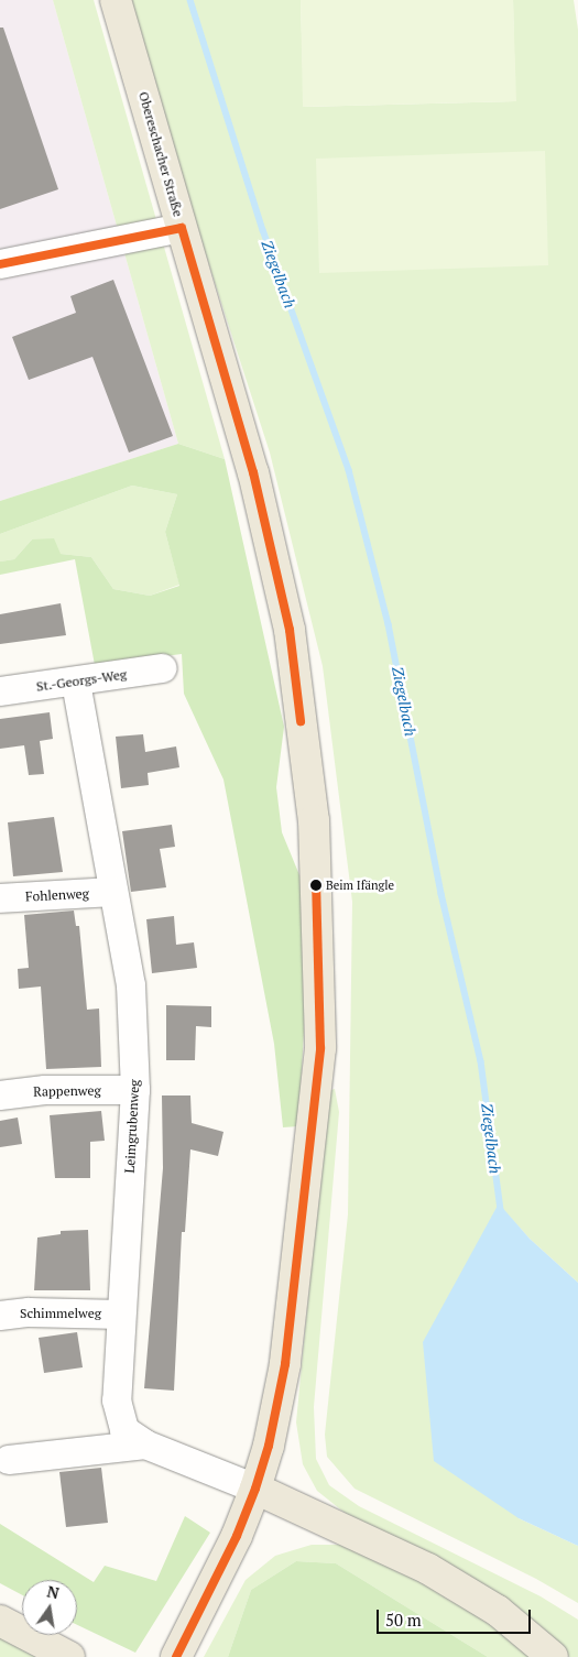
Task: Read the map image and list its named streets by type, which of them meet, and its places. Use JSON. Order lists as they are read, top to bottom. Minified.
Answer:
{"streets":{"main road":["Obereschacher Straße"],"street":["St.-Georgs-Weg","Fohlenweg","Rappenweg","Leimgrubenweg","Schimmelweg"]},"crossings":[["Obereschacher Straße","Leimgrubenweg"],["St.-Georgs-Weg","Leimgrubenweg"],["Fohlenweg","Leimgrubenweg"],["Rappenweg","Leimgrubenweg"],["Leimgrubenweg","Schimmelweg"]],"water":["Ziegelbach"],"places":["Beim Ifängle"],"scale_bar":"50 m","north":"top"}
